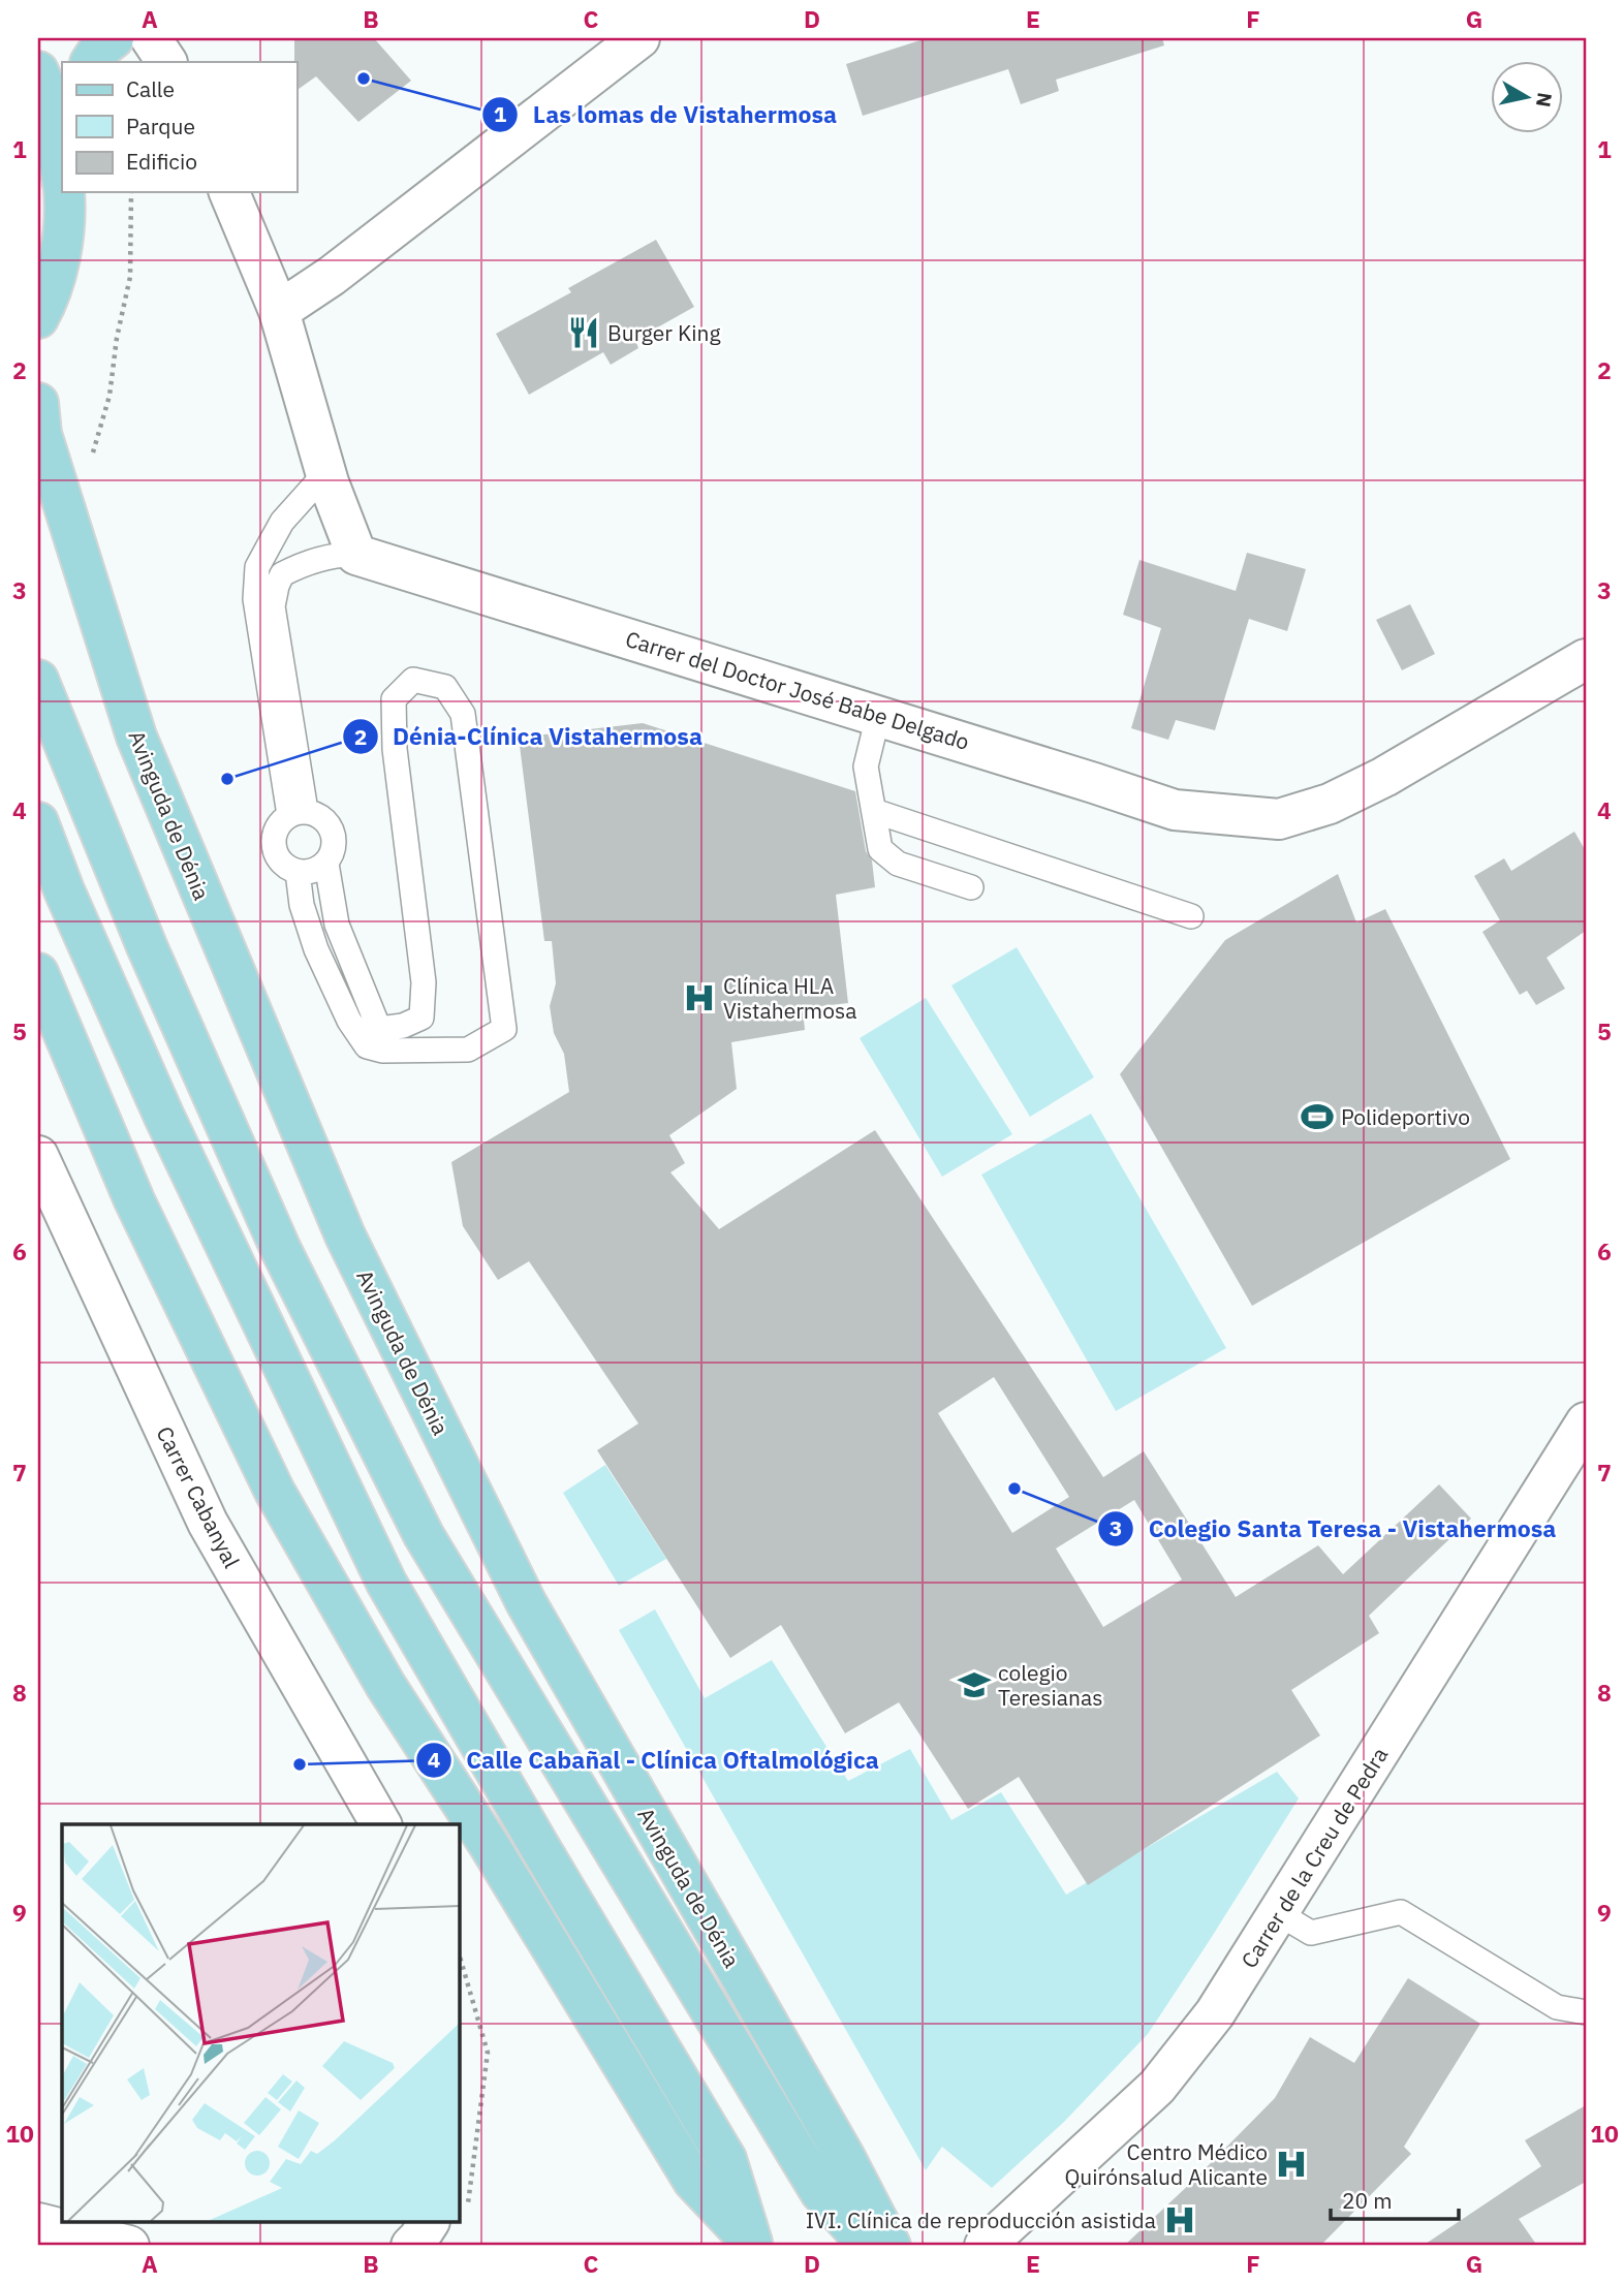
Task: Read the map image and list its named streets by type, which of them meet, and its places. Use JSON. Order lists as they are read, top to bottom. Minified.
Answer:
{"streets":{"main road":["Avinguda de Dénia"],"street":["Carrer del Doctor José Babe Delgado","Carrer Cabanyal","Carrer de la Creu de Pedra"]},"places":{"other":["Las lomas de Vistahermosa","Dénia-Clínica Vistahermosa","Colegio Santa Teresa - Vistahermosa","Calle Cabañal - Clínica Oftalmológica"],"restaurant":["Burger King"],"hospital":["Clínica HLA Vistahermosa","Centro Médico Quirónsalud Alicante","IVI. Clínica de reproducción asistida"],"sports":["Polideportivo"],"school or university":["colegio Teresianas"]},"legend":["Calle","Parque","Edificio"],"scale_bar":"20 m","north":"right","grid":{"columns":["A","B","C","D","E","F","G"],"rows":["1","2","3","4","5","6","7","8","9","10"]}}
